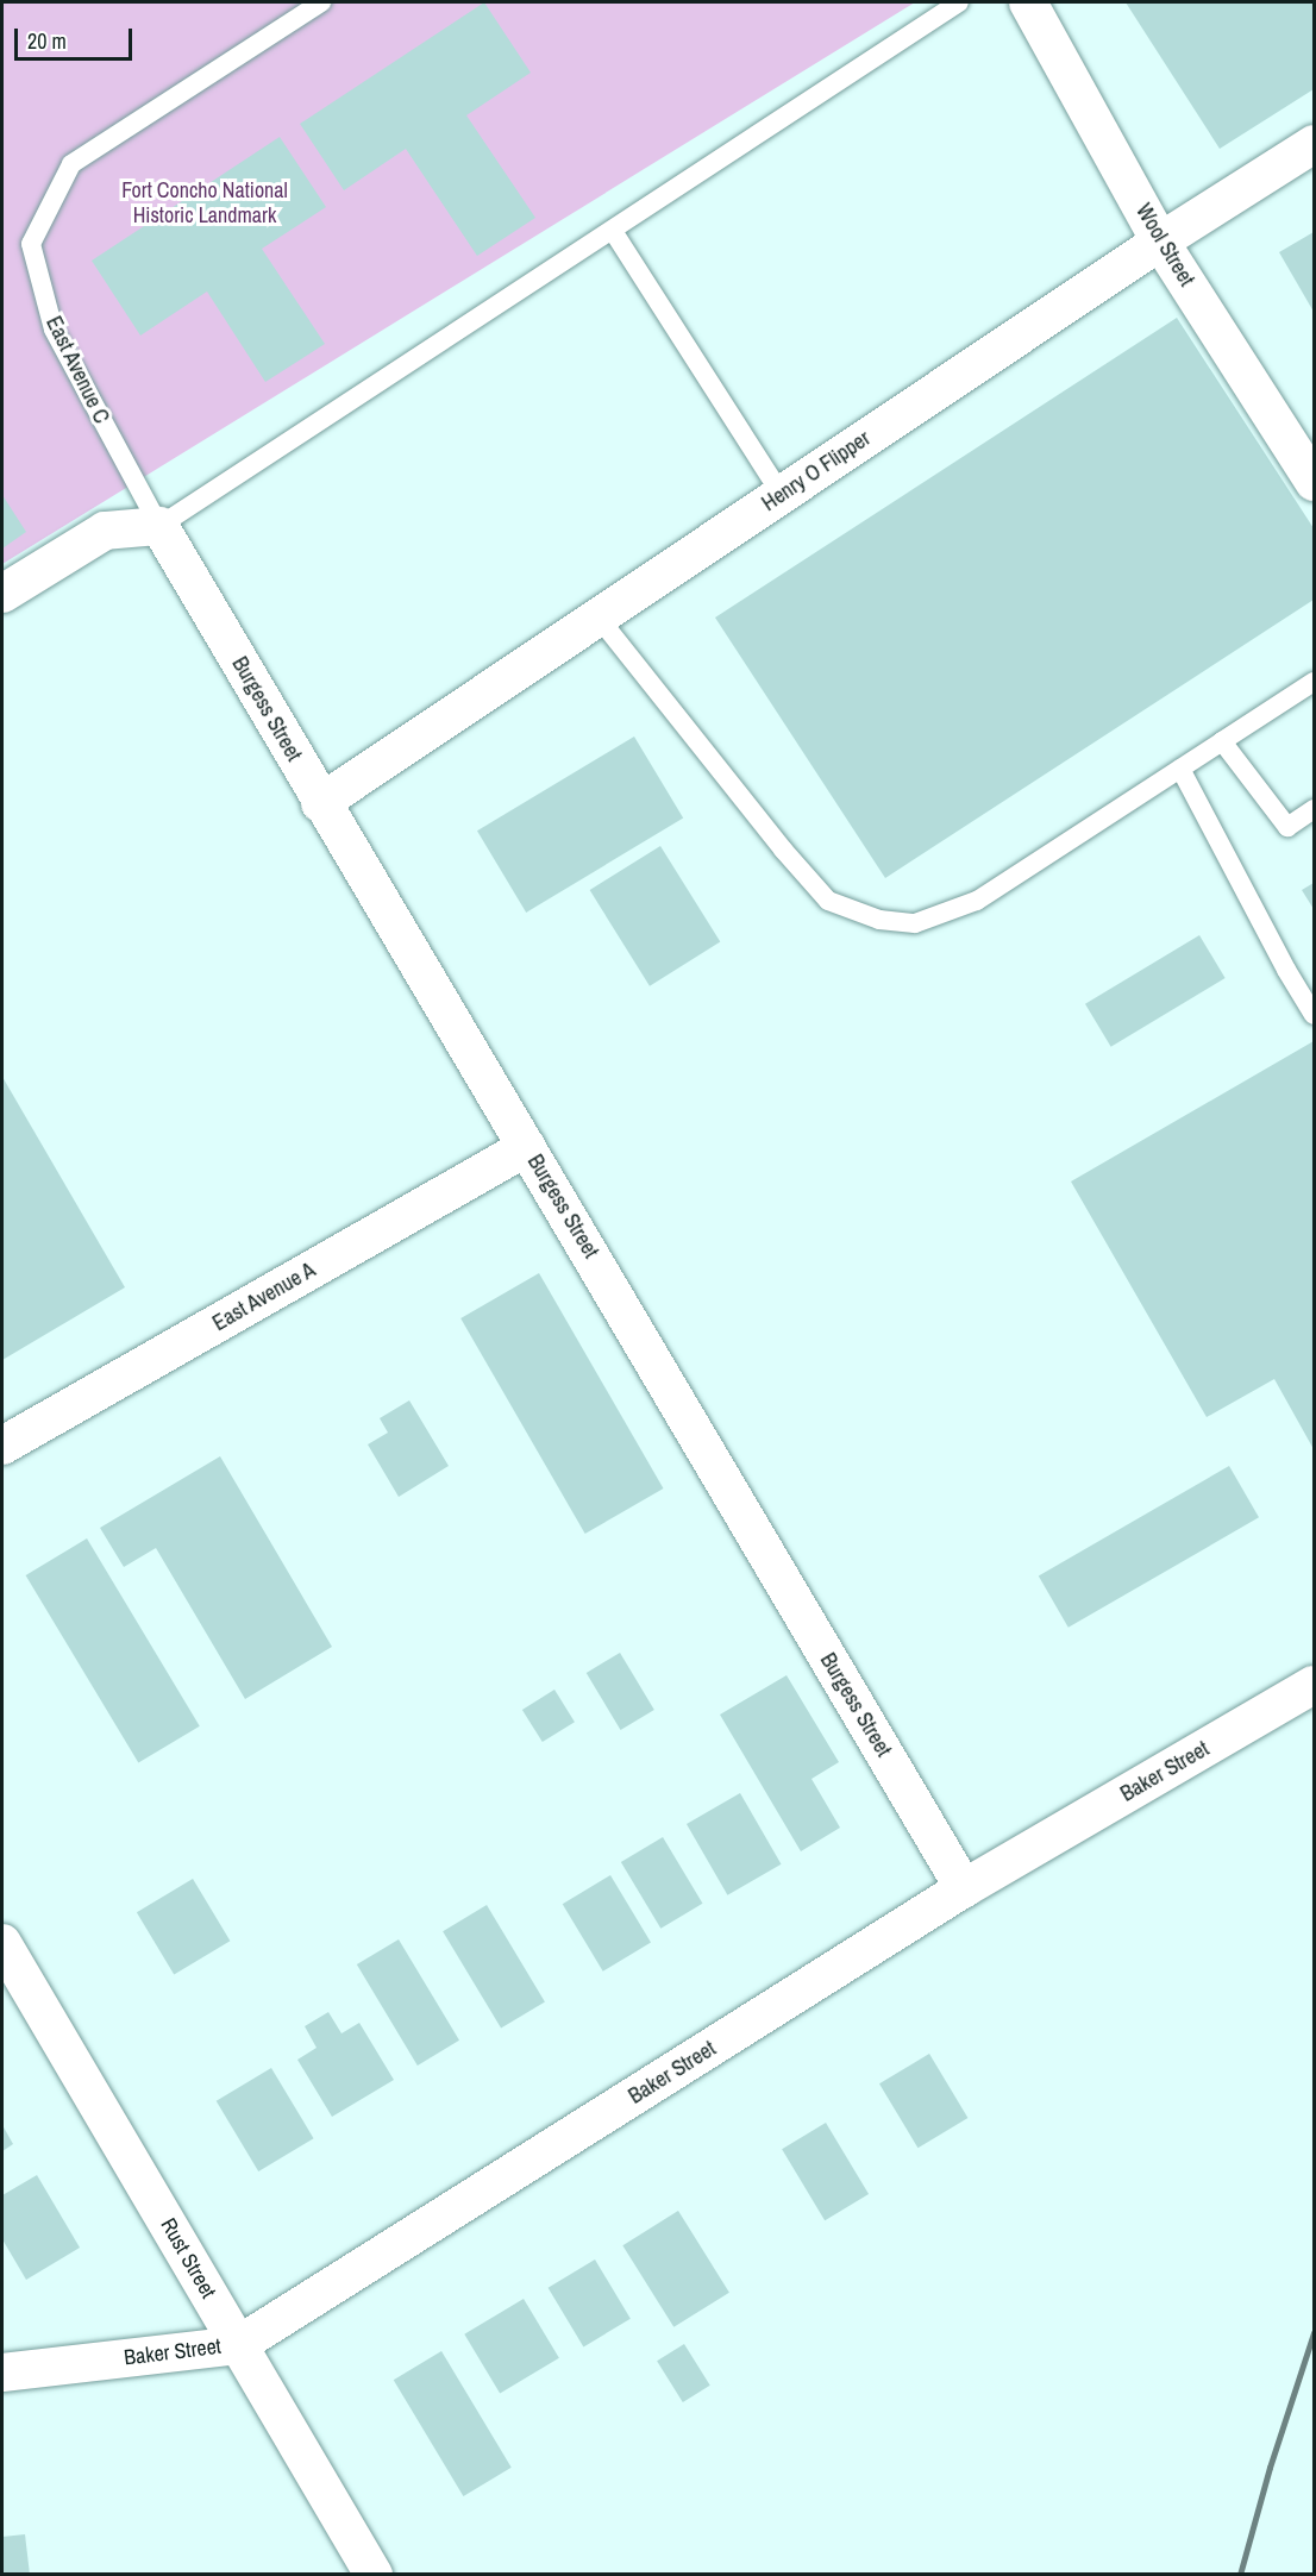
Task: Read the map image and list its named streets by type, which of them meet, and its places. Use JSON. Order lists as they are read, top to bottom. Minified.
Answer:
{"streets":{"street":["Wool Street","Henry O Flipper","Burgess Street","East Avenue A","Baker Street","Rust Street"],"lane":["East Avenue C"]},"crossings":[["Wool Street","Henry O Flipper"],["East Avenue C","Burgess Street"],["Henry O Flipper","Burgess Street"],["Burgess Street","East Avenue A"],["Burgess Street","Baker Street"],["Baker Street","Rust Street"]],"parks":["Fort Concho National Historic Landmark"],"scale_bar":"20 m"}
